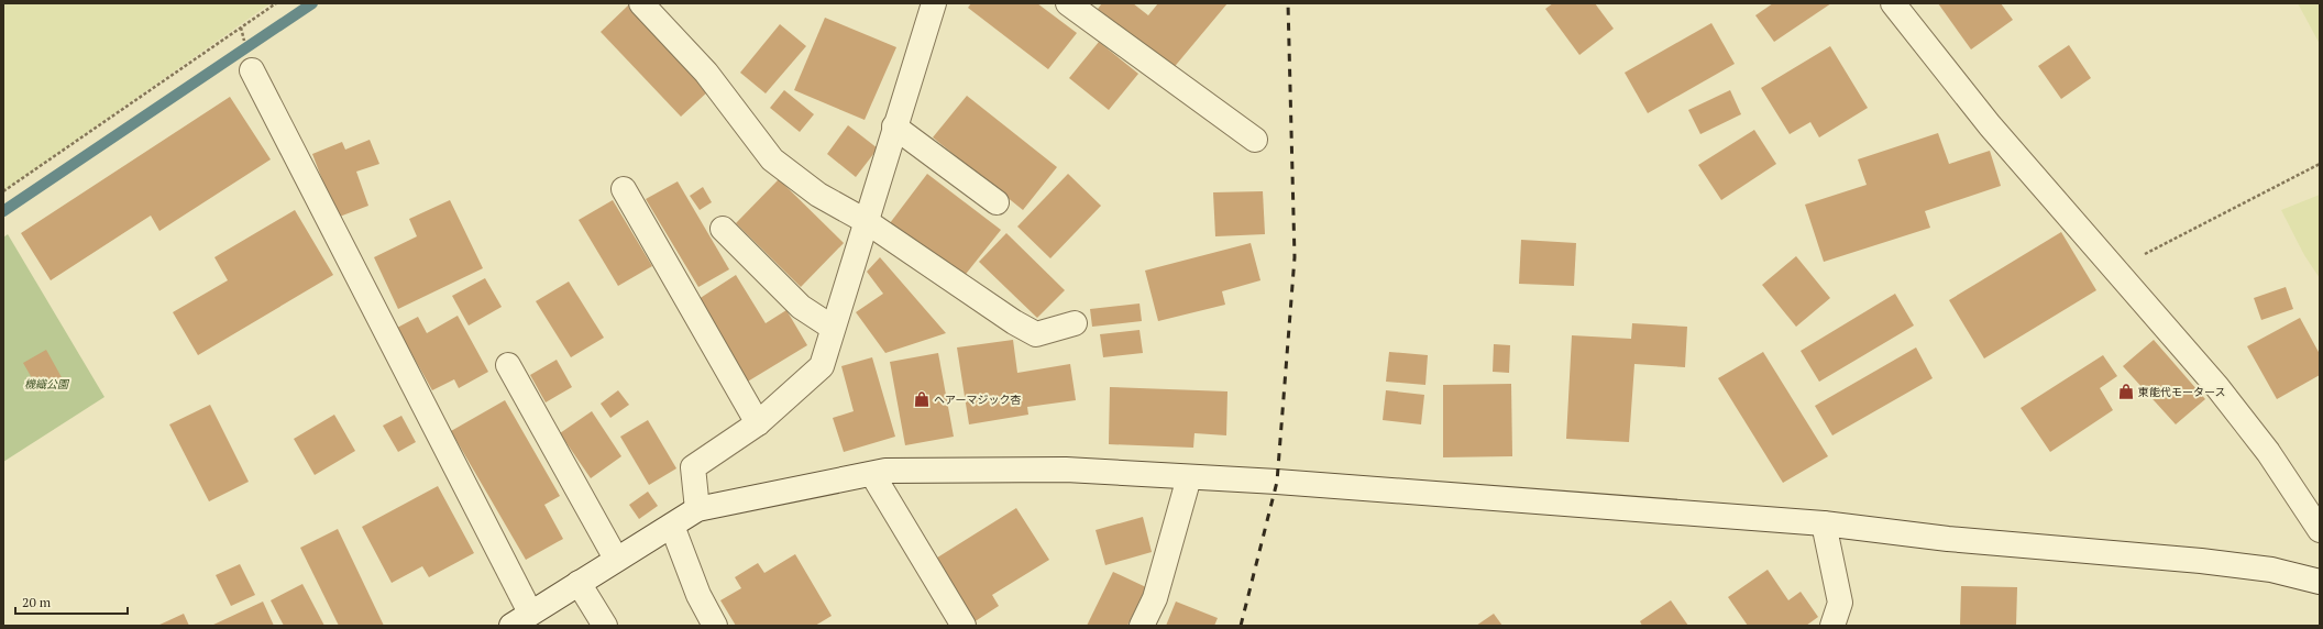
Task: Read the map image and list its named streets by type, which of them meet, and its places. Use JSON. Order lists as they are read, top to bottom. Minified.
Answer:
{"parks":["機織公園"],"places":{"shop":["東能代モータース","ヘアーマジック杏"]},"scale_bar":"20 m"}
